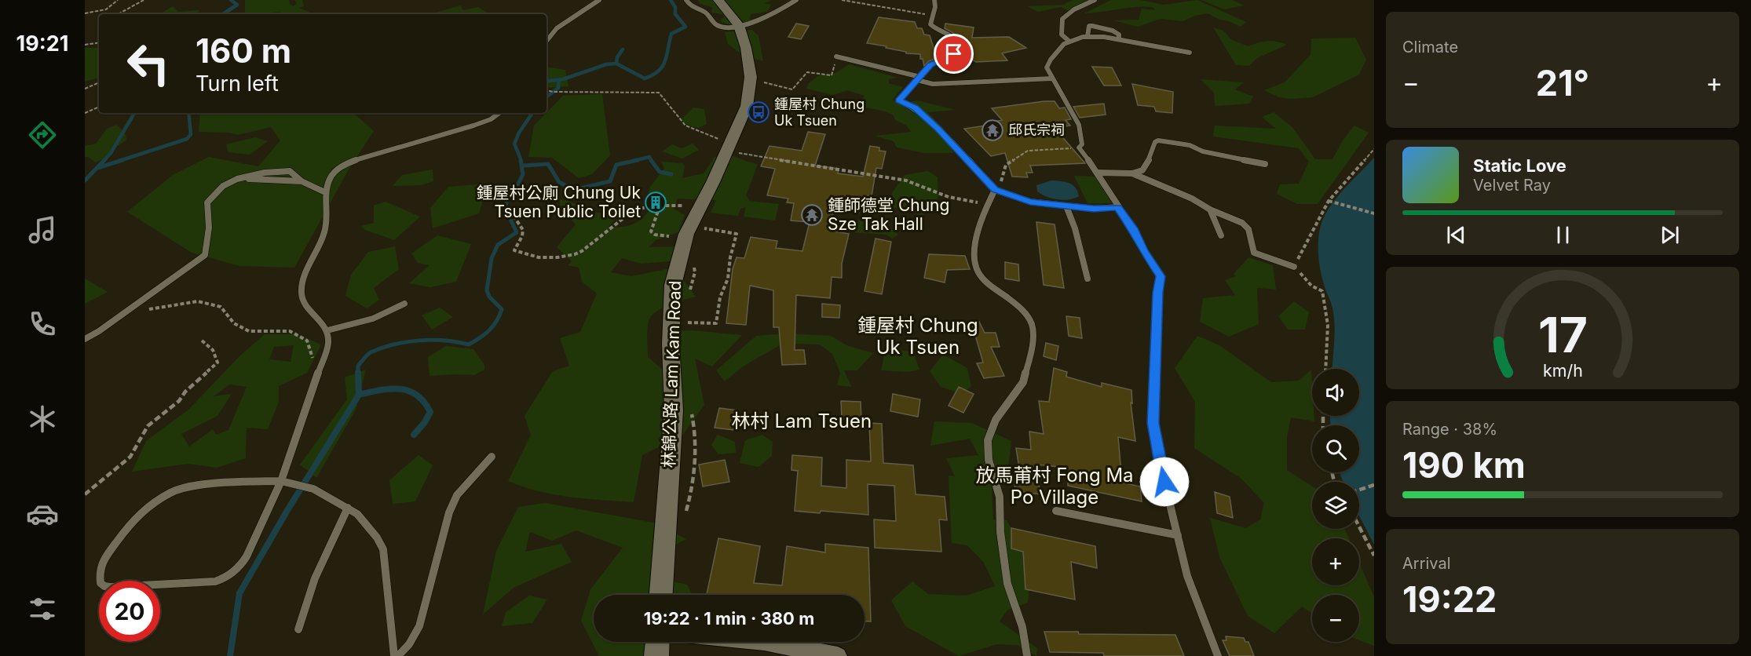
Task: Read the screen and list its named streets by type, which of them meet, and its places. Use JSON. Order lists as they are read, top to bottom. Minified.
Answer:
{"streets":{"main road":["林錦公路 Lam Kam Road"]},"districts":["鍾屋村 Chung Uk Tsuen","林村 Lam Tsuen","放馬莆村 Fong Ma Po Village"],"places":{"bus stop":["鍾屋村 Chung Uk Tsuen"],"temple":["邱氏宗祠","鍾師德堂 Chung Sze Tak Hall"],"building":["鍾屋村公廁 Chung Uk Tsuen Public Toilet"]},"page":{"tabs":"19:21","tile":["Climate",["Range · 38%","190 km"],["Arrival","19:22"]],"turn":["160 m","Turn left"],"heat":["−","21°","+"],"song":["Static Love","Velvet Ray"],"map_buttons":["+","−"],"limit":"20","trip":"19:22 · 1 min · 380 m","gauge":["17","km/h"]}}
